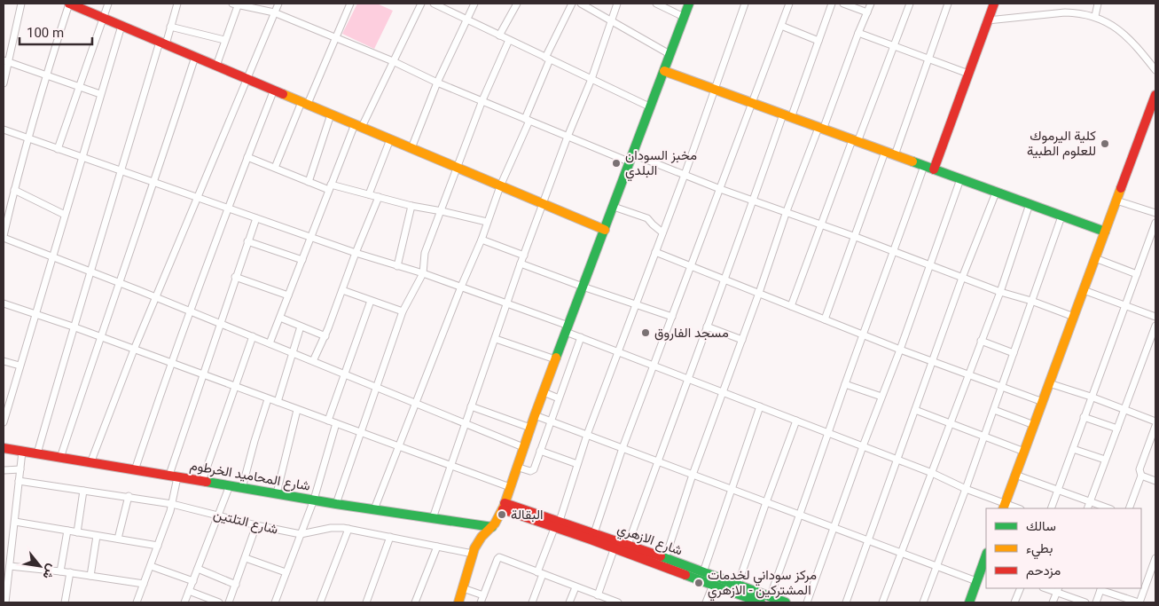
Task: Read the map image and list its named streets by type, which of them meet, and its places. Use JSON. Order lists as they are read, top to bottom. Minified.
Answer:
{"streets":{"street":["شارع المحاميد الخرطوم","شارع التلتين","شارع الازهري"]},"places":["كلية اليرموك للعلوم الطبية","مخبز السودان البلدي","مسجد الفاروق","البقالة","مركز سوداني لخدمات المشتركين - الازهري"],"legend":["سالك","بطيء","مزدحم"],"scale_bar":"100 m","north":"bottom right"}
